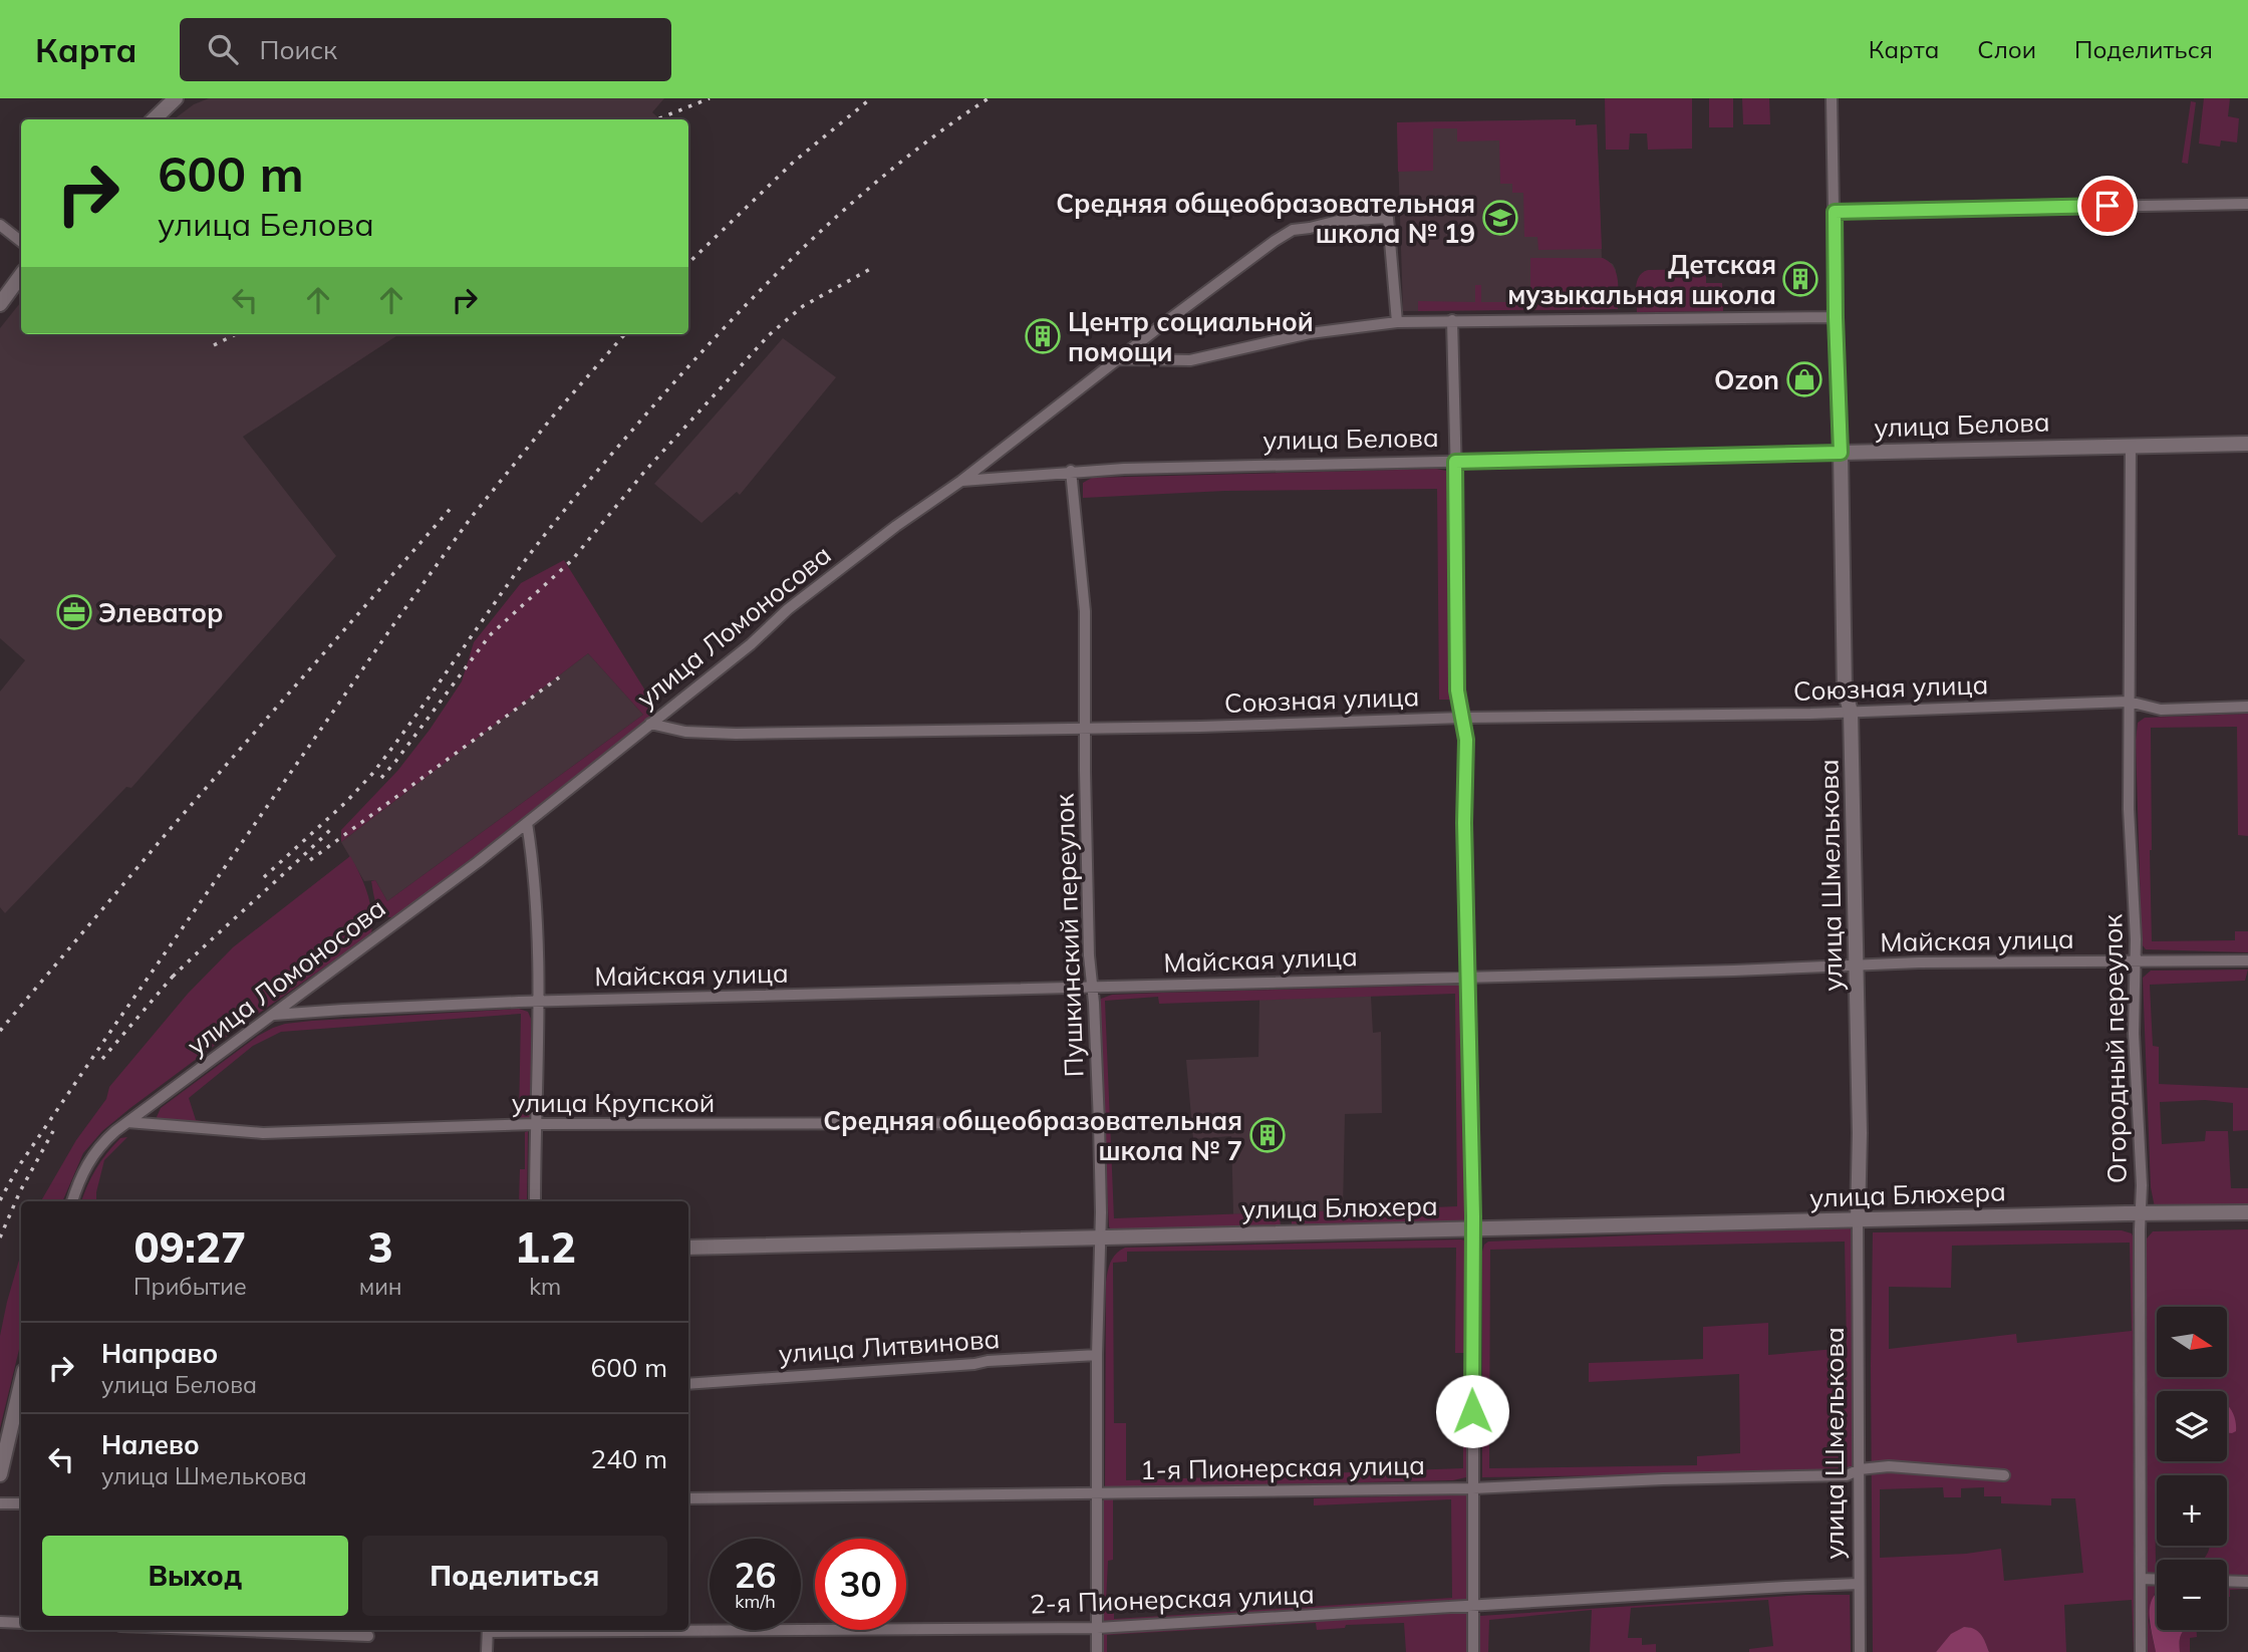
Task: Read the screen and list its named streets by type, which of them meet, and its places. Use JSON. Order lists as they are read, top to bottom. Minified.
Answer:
{"streets":{"street":["улица Белова","улица Ломоносова","Союзная улица","улица Шмелькова","Пушкинский переулок","Майская улица","Огородный переулок","улица Крупской","улица Блюхера","улица Литвинова","1-я Пионерская улица","2-я Пионерская улица"]},"crossings":[["улица Белова","улица Ломоносова"],["улица Белова","улица Шмелькова"],["улица Белова","Пушкинский переулок"],["улица Белова","Огородный переулок"],["улица Ломоносова","Союзная улица"],["улица Ломоносова","Майская улица"],["улица Ломоносова","улица Крупской"],["Союзная улица","улица Шмелькова"],["Союзная улица","Пушкинский переулок"],["Союзная улица","Огородный переулок"],["улица Шмелькова","Майская улица"],["улица Шмелькова","улица Блюхера"],["улица Шмелькова","1-я Пионерская улица"],["улица Шмелькова","2-я Пионерская улица"],["Пушкинский переулок","Майская улица"],["Пушкинский переулок","улица Крупской"],["Пушкинский переулок","улица Блюхера"],["Пушкинский переулок","улица Литвинова"],["Пушкинский переулок","1-я Пионерская улица"],["Пушкинский переулок","2-я Пионерская улица"],["Майская улица","Огородный переулок"],["Огородный переулок","улица Блюхера"]],"places":{"school or university":["Средняя общеобразовательная школа № 19"],"building":["Детская музыкальная школа","Центр социальной помощи","Средняя общеобразовательная школа № 7"],"shop":["Ozon"],"office":["Элеватор"]},"north":"right","page":{"header":"Карта","search":"Поиск","nav":["Карта","Слои","Поделиться"],"turn":["600 m","улица Белова"],"eta":["09:27","Прибытие","3","мин","1.2","km"],"map_buttons":["+","−"],"list":[{"name":"Направо","note":"улица Белова","value":"600 m"},{"name":"Налево","note":"улица Шмелькова","value":"240 m"}],"buttons":["Выход","Поделиться"],"speed":"26 km/h","limit":"30"}}
